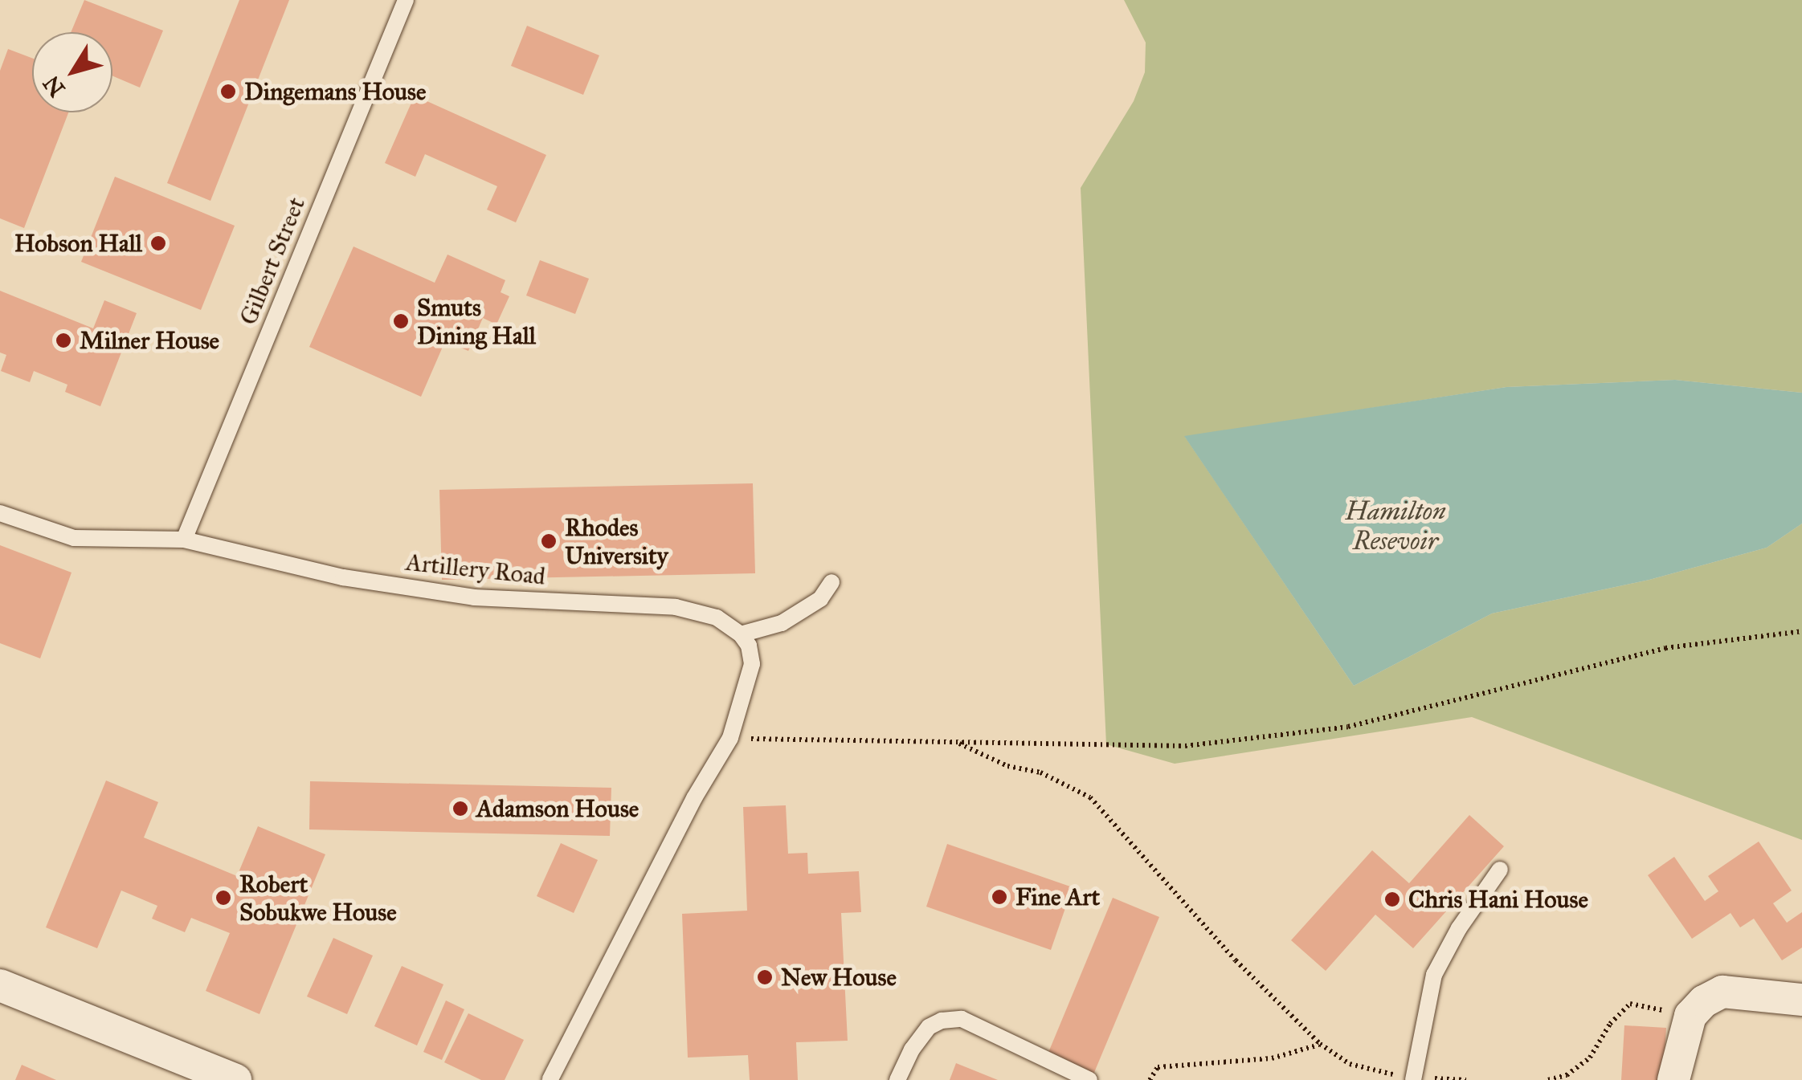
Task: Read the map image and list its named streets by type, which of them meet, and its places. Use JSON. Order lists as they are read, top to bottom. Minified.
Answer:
{"streets":{"lane":["Gilbert Street","Artillery Road"]},"crossings":[["Gilbert Street","Artillery Road"]],"water":["Hamilton Resevoir"],"places":["Dingemans House","Hobson Hall","Smuts Dining Hall","Milner House","Rhodes University","Adamson House","Fine Art","Robert Sobukwe House","Chris Hani House","New House"],"north":"bottom left"}
